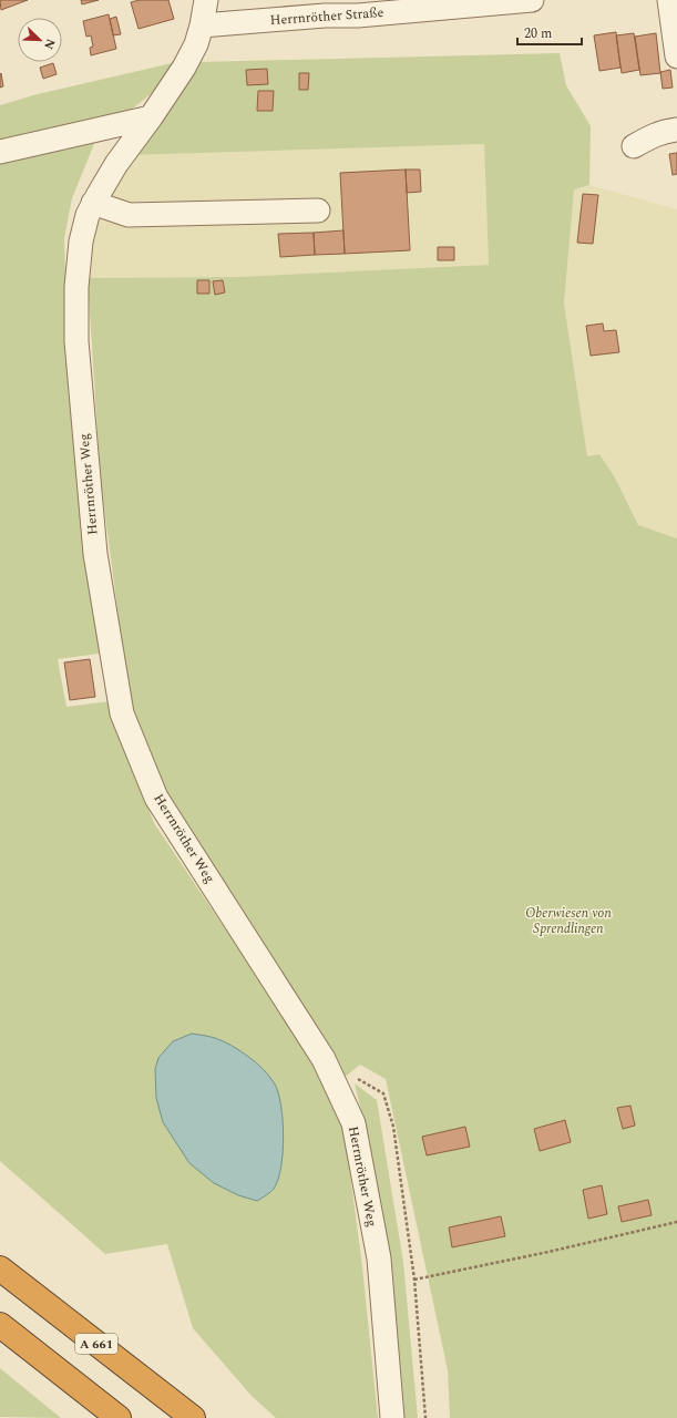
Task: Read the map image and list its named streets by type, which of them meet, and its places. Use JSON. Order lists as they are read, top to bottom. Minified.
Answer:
{"streets":{"highway":["A 661"],"street":["Herrnröther Straße","Herrnröther Weg"]},"parks":["Oberwiesen von Sprendlingen"],"scale_bar":"20 m","north":"bottom right"}
